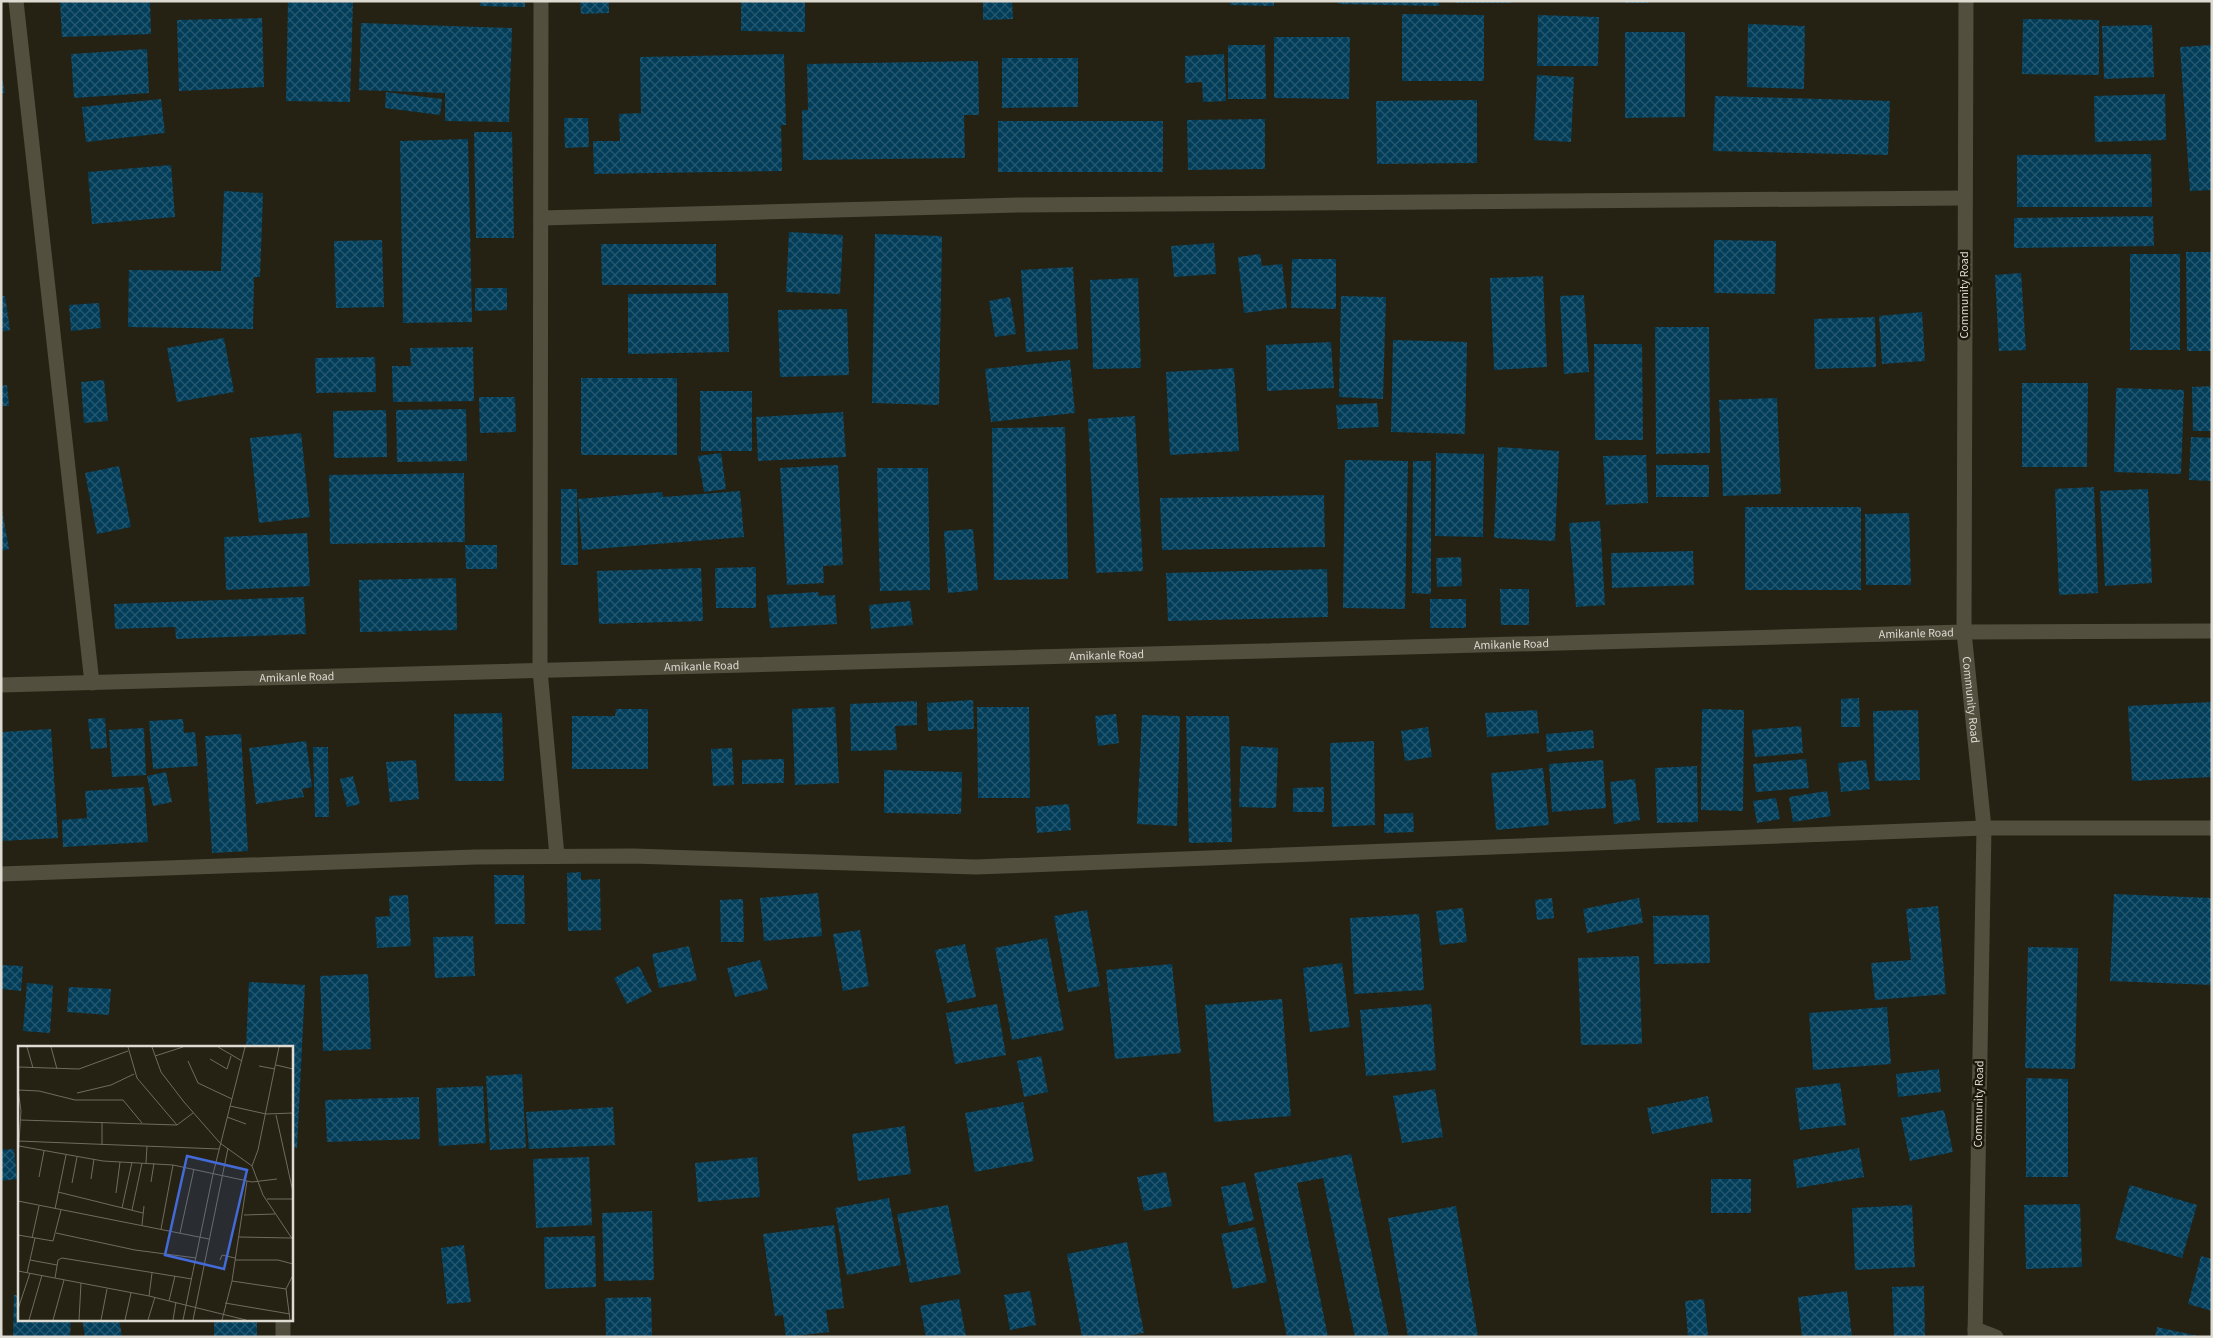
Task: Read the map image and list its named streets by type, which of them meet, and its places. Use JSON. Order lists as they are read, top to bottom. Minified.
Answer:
{"streets":{"street":["Community Road","Amikanle Road"]},"crossings":[["Community Road","Amikanle Road"]]}
